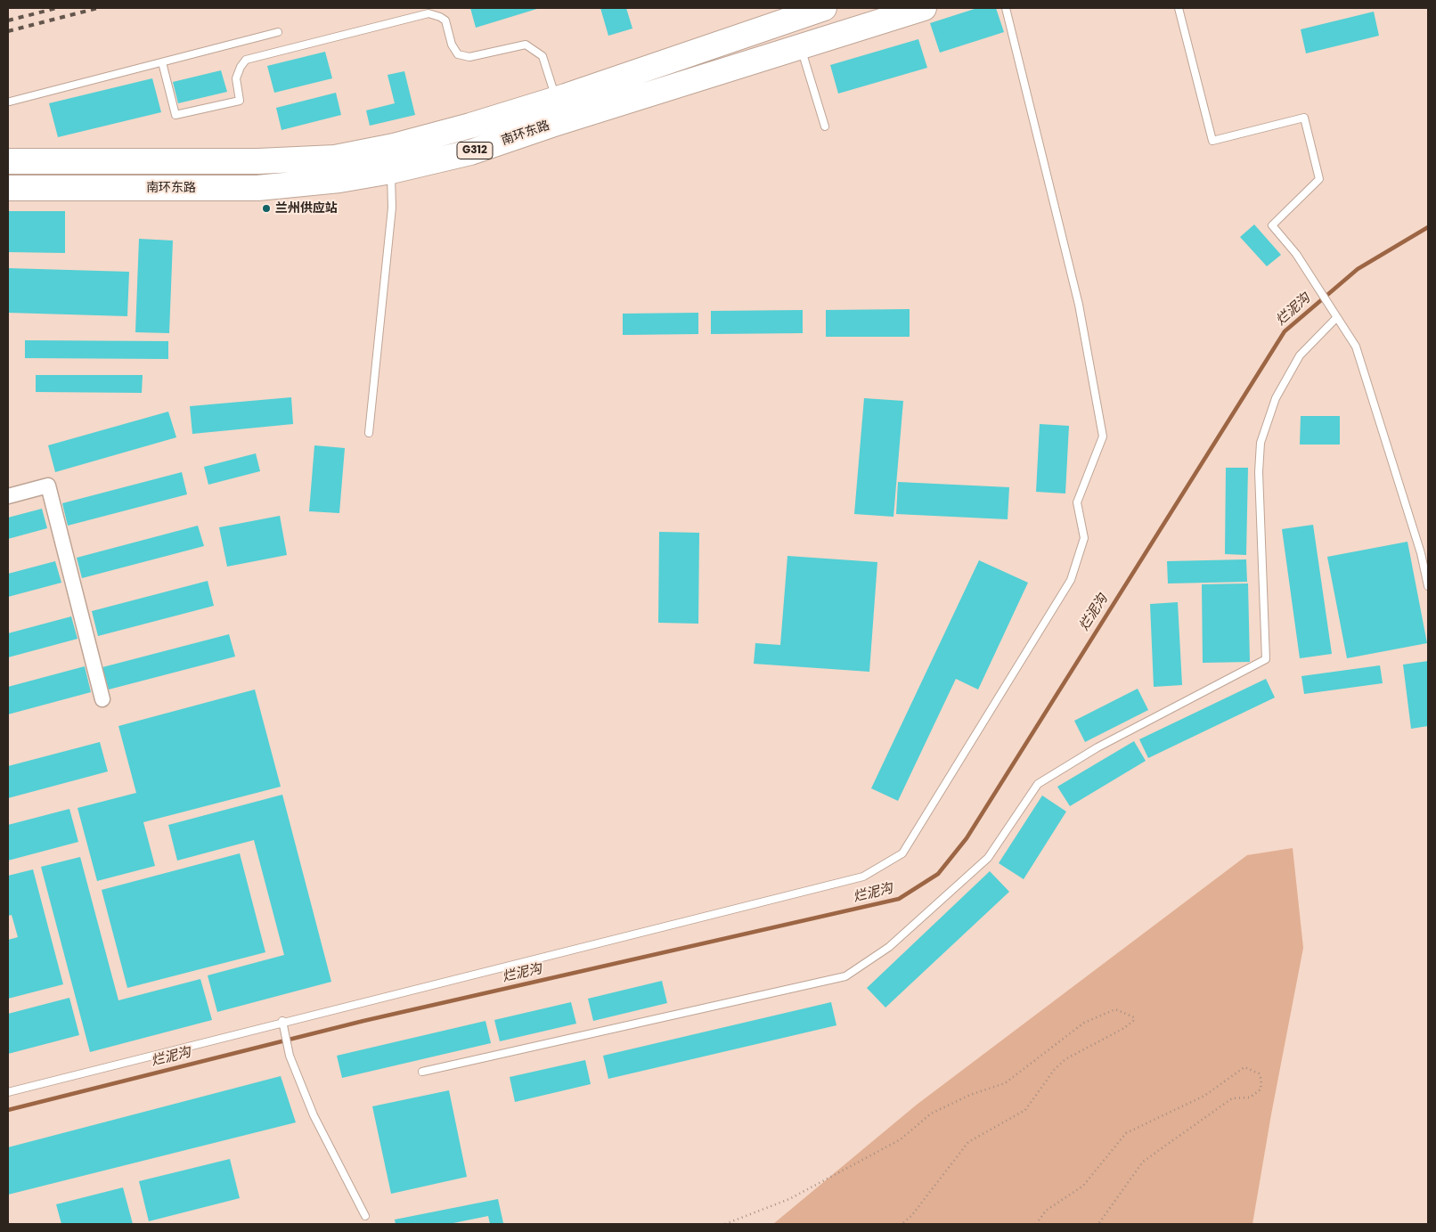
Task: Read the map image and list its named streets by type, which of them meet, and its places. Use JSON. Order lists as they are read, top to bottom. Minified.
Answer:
{"streets":{"highway":["南环东路","G312"]},"water":["烂泥沟"],"places":["兰州供应站"]}
